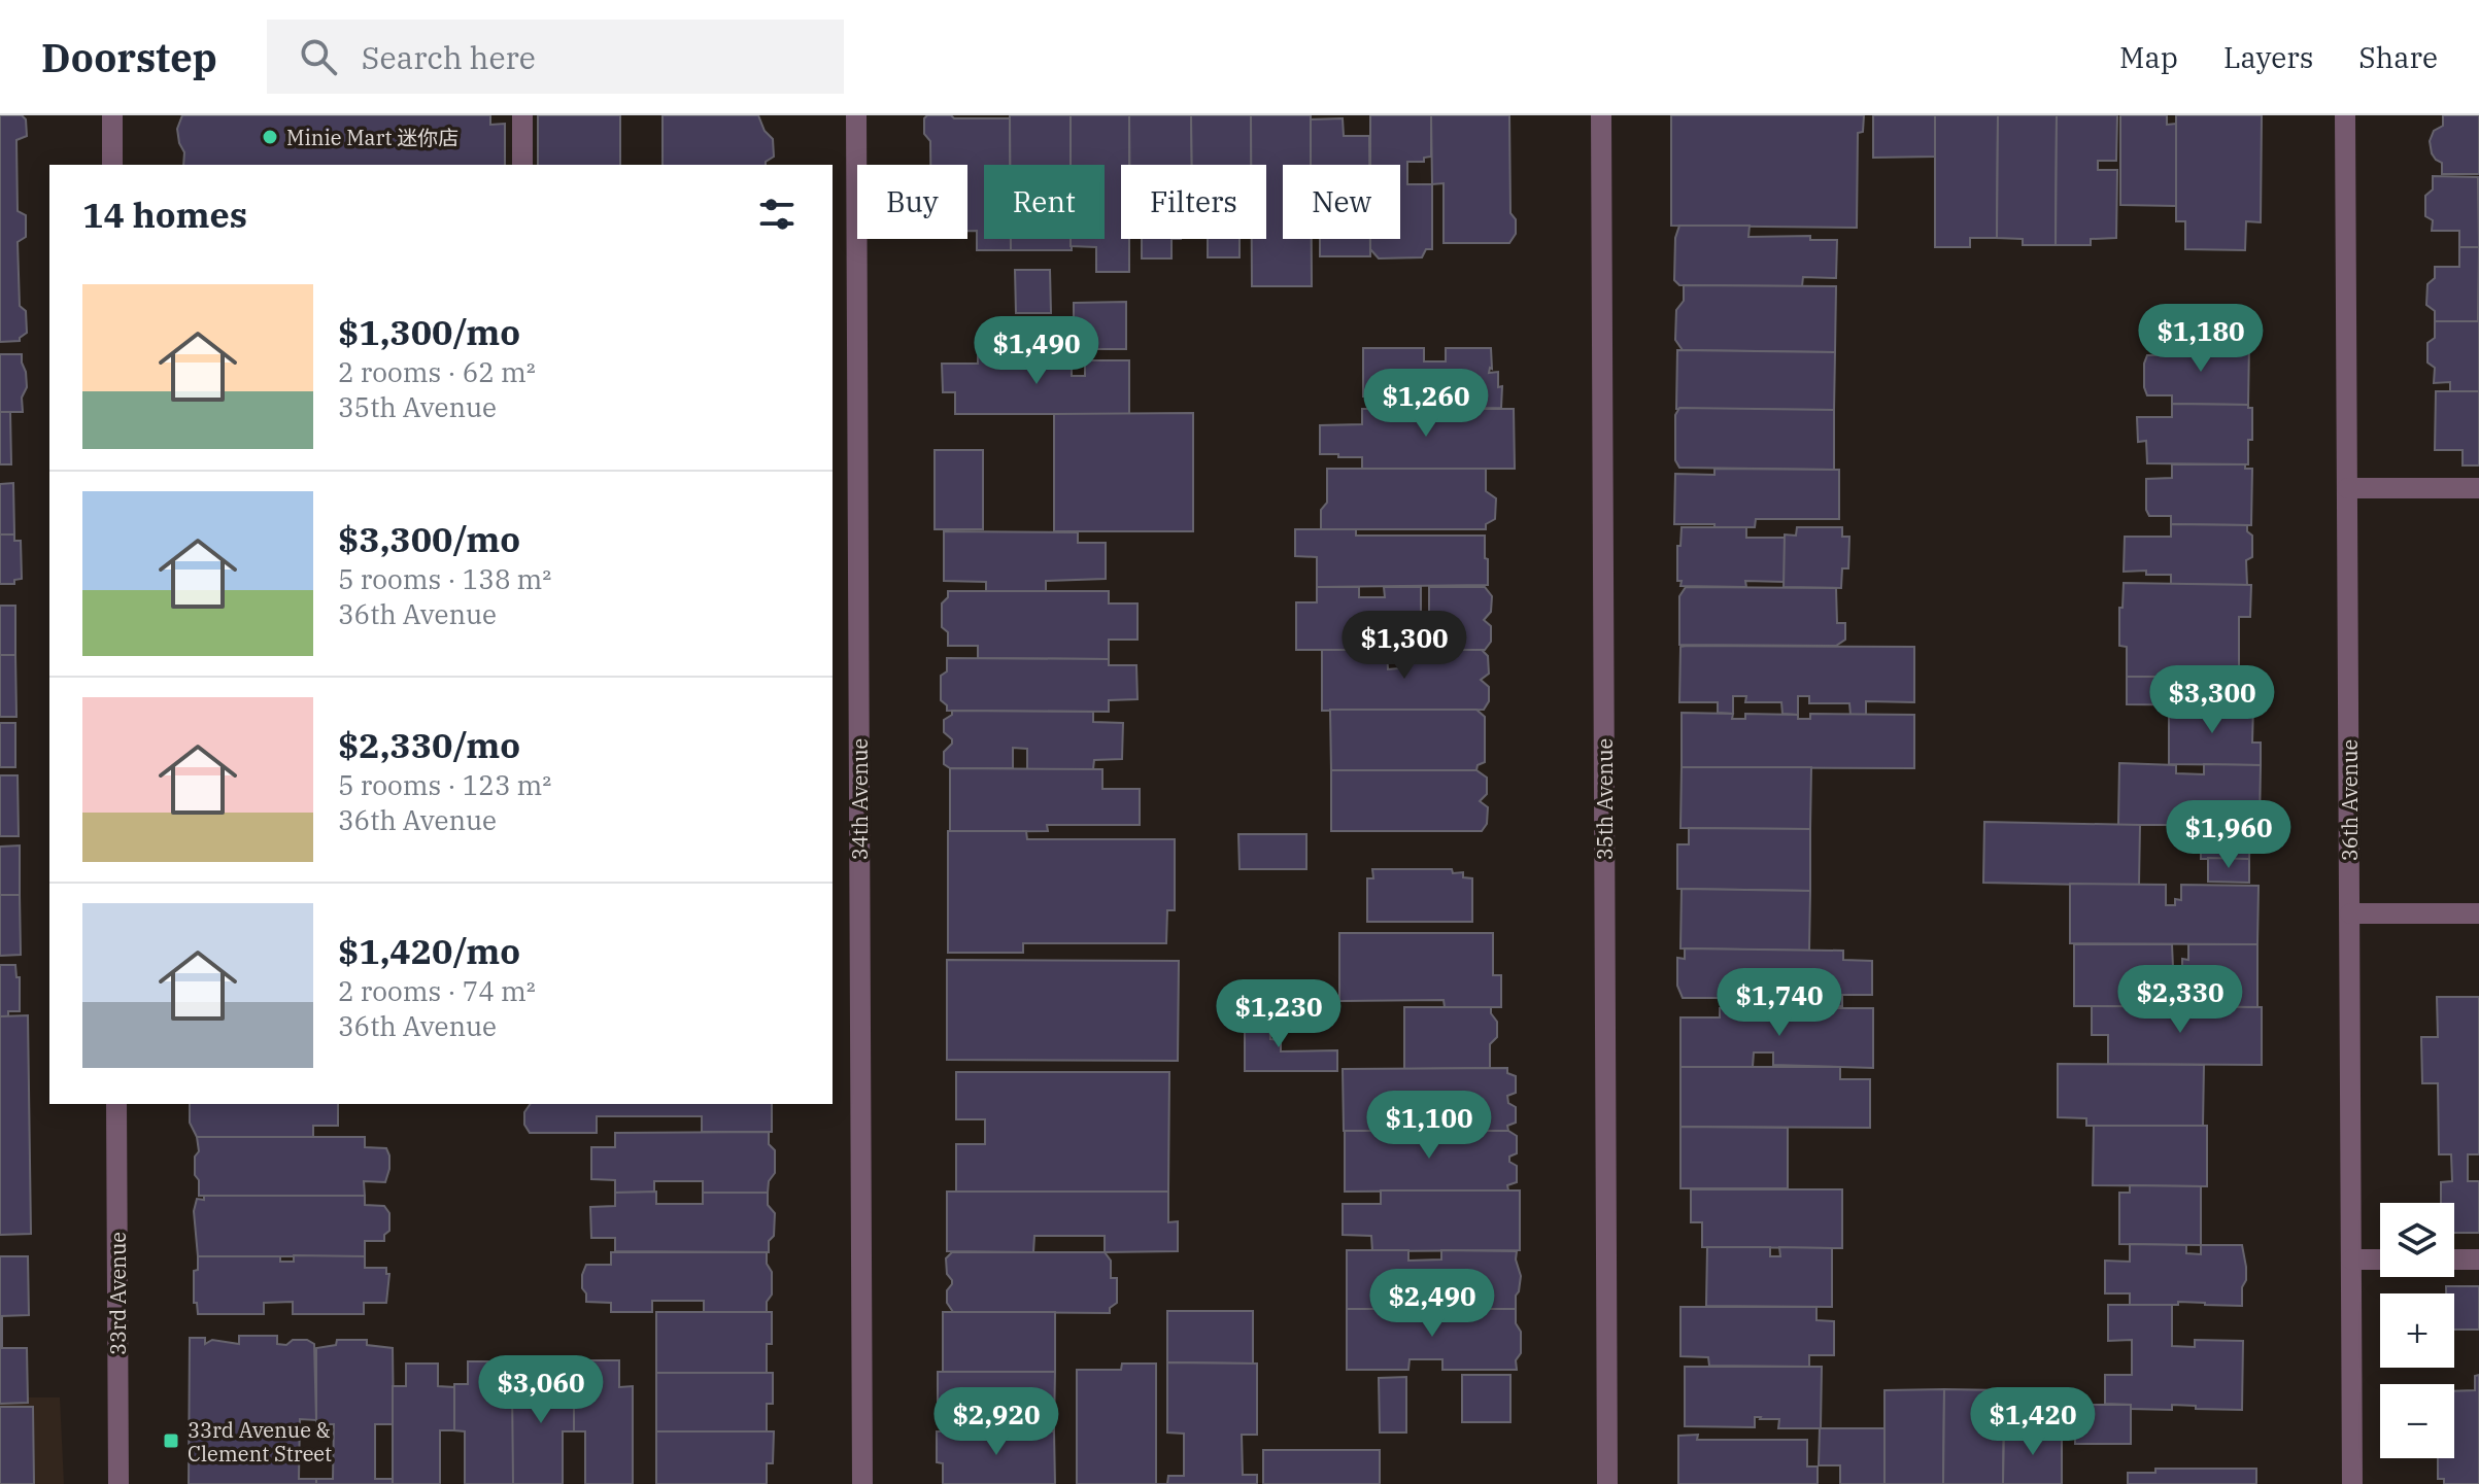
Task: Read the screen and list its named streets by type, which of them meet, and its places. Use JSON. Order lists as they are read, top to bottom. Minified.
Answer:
{"streets":{"street":["34th Avenue","35th Avenue","36th Avenue","33rd Avenue"]},"places":{"other":["Minie Mart 迷你店"],"transit":["33rd Avenue & Clement Street"]},"page":{"header":"Doorstep","search":"Search here","nav":["Map","Layers","Share"],"chip":["Buy","Rent","Filters","New"],"heading":"14 homes","list":[{"name":"$1,300/mo","note":"2 rooms · 62 m² · 35th Avenue"},{"name":"$3,300/mo","note":"5 rooms · 138 m² · 36th Avenue"},{"name":"$2,330/mo","note":"5 rooms · 123 m² · 36th Avenue"},{"name":"$1,420/mo","note":"2 rooms · 74 m² · 36th Avenue"}],"price":["$1,180","$1,490","$1,260","$1,300","$3,300","$1,960","$2,330","$1,740","$1,230","$1,100","$2,490","$3,060","$2,920","$1,420"],"map_buttons":["+","−"]}}
